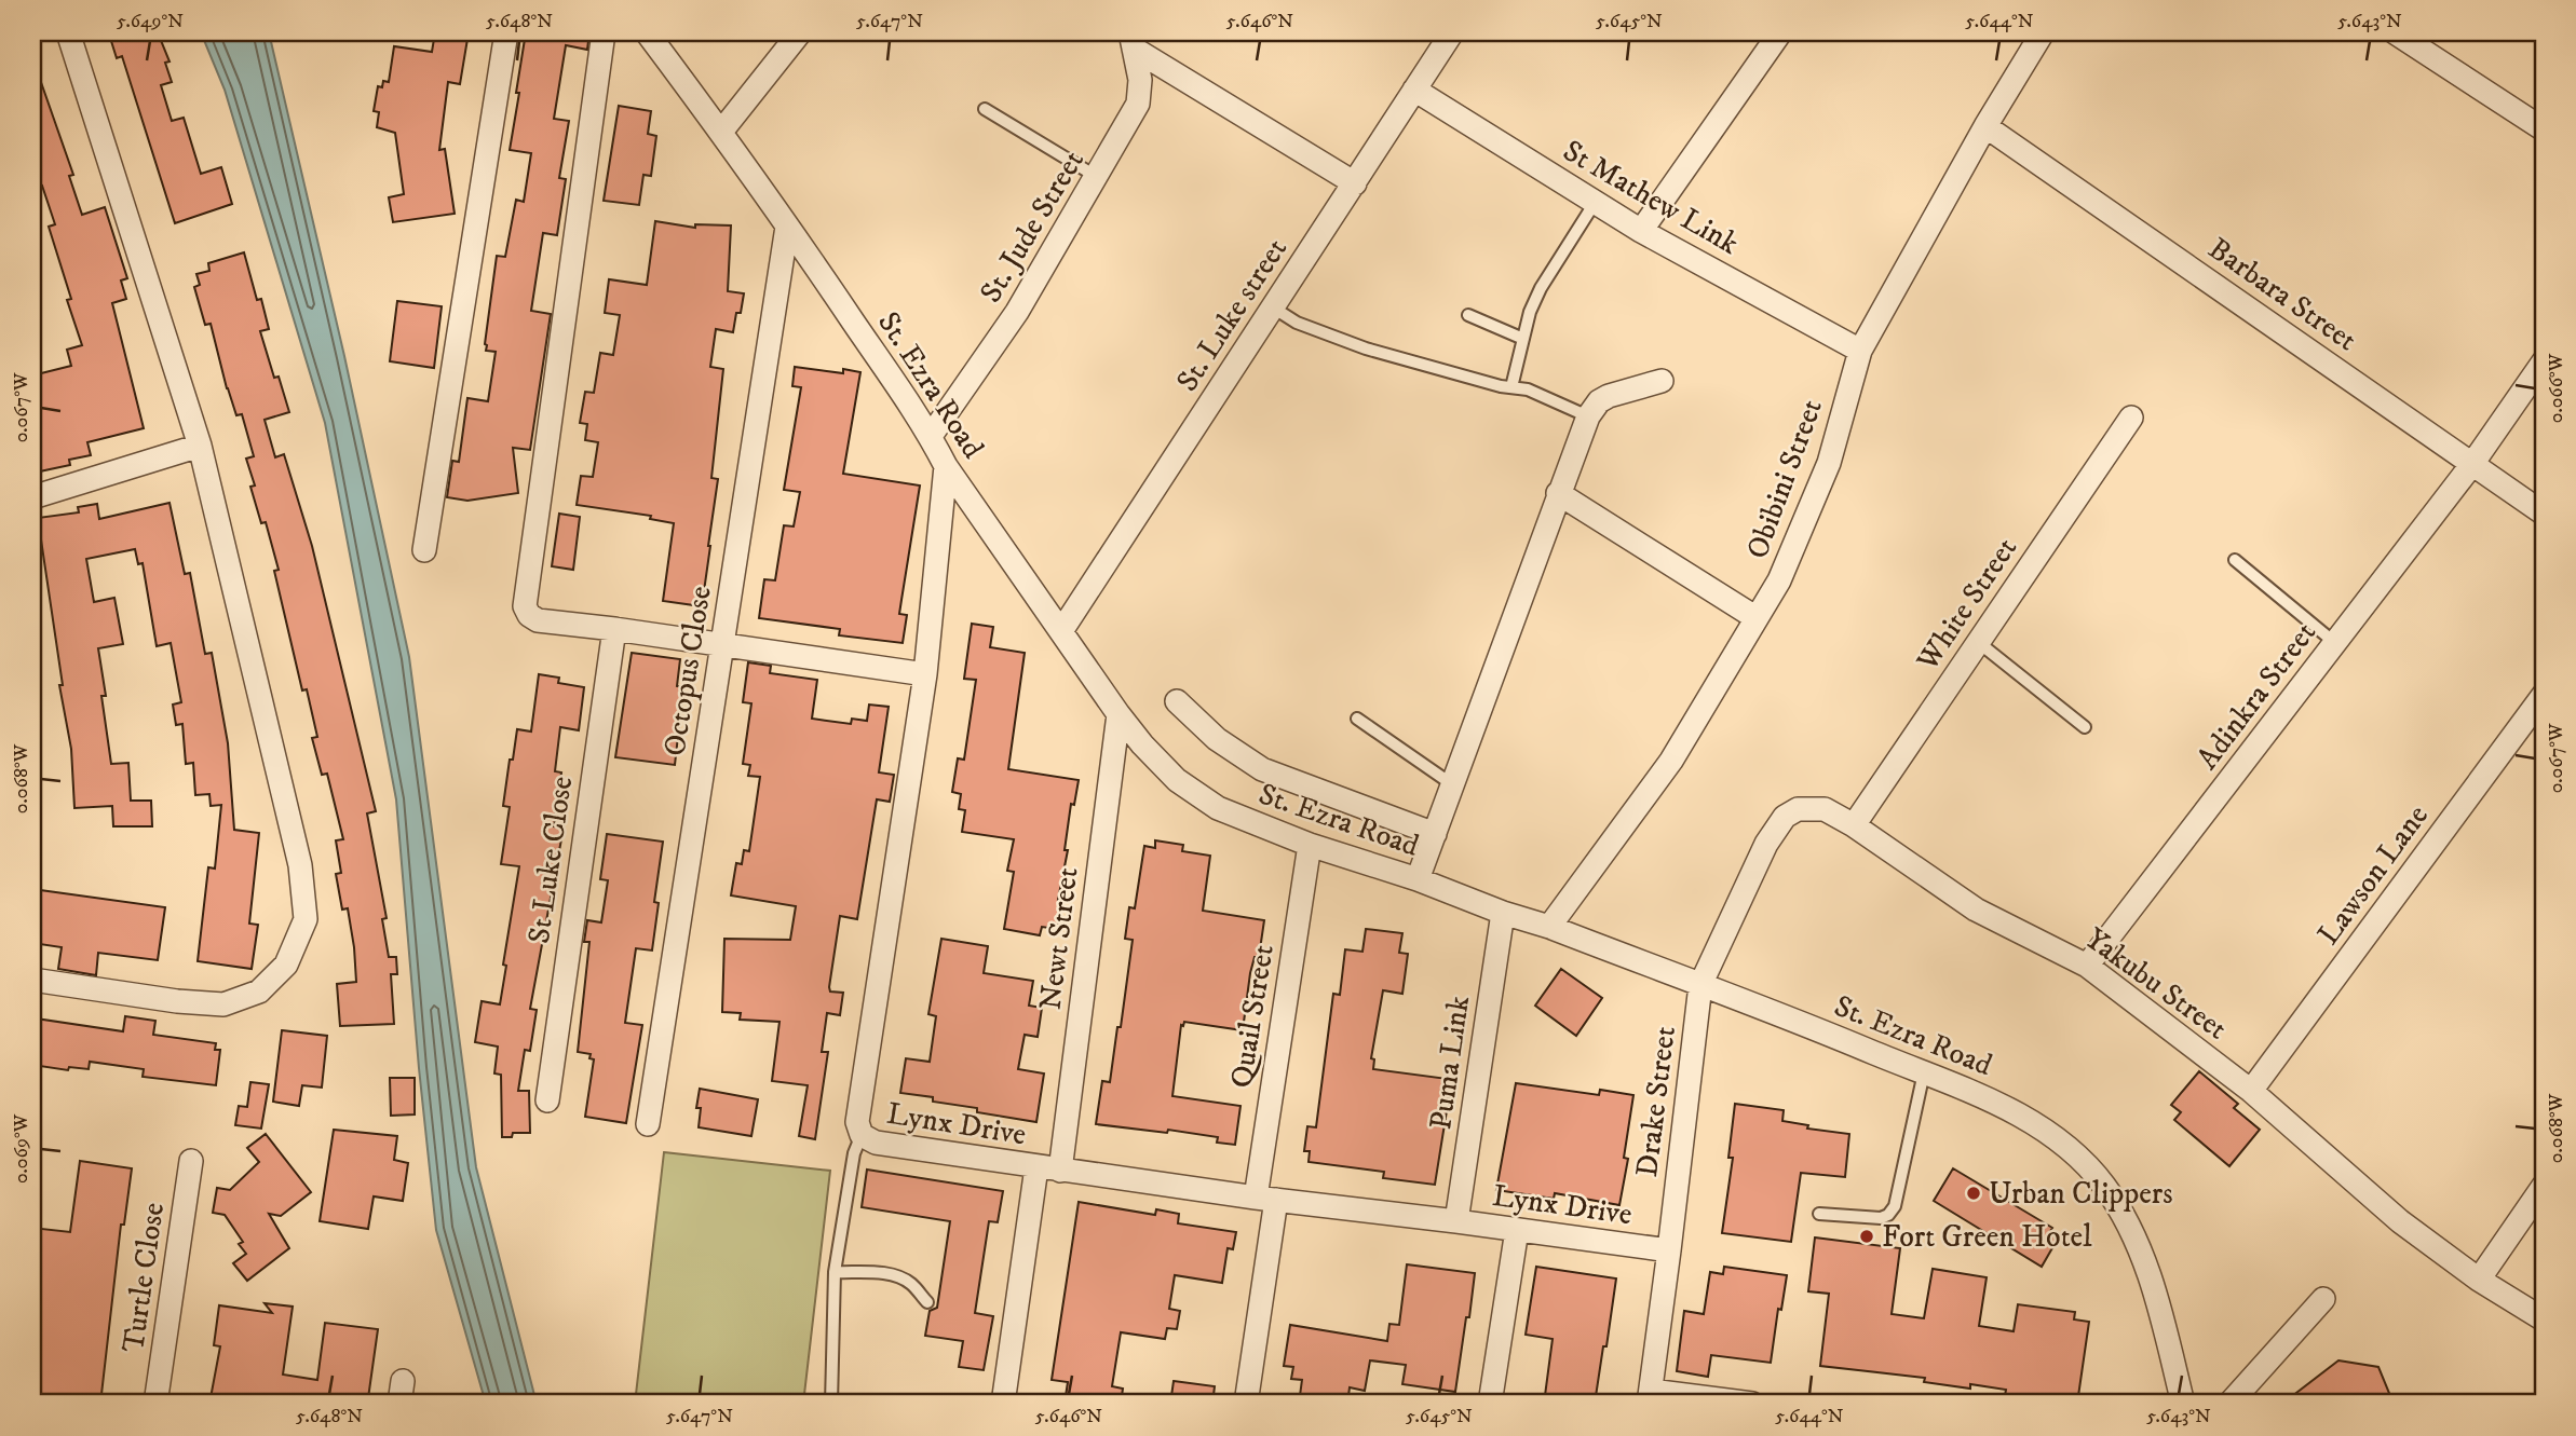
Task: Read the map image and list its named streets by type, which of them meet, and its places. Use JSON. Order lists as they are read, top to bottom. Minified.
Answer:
{"streets":{"street":["St Mathew Link","St. Jude Street","Barbara Street","St. Luke street","St. Ezra Road","Obibini Street","White Street","Octopus Close","Adinkra Street","St Luke Close","Lawson Lane","Newt Street","Yakubu Street","Quail Street","Puma Link","Drake Street","Lynx Drive","Turtle Close"]},"crossings":[["St Mathew Link","St. Luke street"],["St Mathew Link","Obibini Street"],["St. Jude Street","St. Ezra Road"],["Barbara Street","Obibini Street"],["Barbara Street","Adinkra Street"],["St. Luke street","St. Ezra Road"],["St. Ezra Road","Obibini Street"],["St. Ezra Road","Octopus Close"],["St. Ezra Road","Newt Street"],["St. Ezra Road","Yakubu Street"],["St. Ezra Road","Quail Street"],["St. Ezra Road","Puma Link"],["St. Ezra Road","Drake Street"],["St. Ezra Road","Lynx Drive"],["White Street","Yakubu Street"],["Adinkra Street","Yakubu Street"],["Lawson Lane","Yakubu Street"],["Newt Street","Lynx Drive"],["Yakubu Street","Drake Street"],["Quail Street","Lynx Drive"],["Puma Link","Lynx Drive"],["Drake Street","Lynx Drive"]],"places":["Urban Clippers","Fort Green Hotel"],"coordinates":["5.649°N","5.648°N","5.647°N","5.646°N","5.645°N","5.644°N","5.643°N","0.066°W","0.067°W","0.068°W","0.069°W"]}
